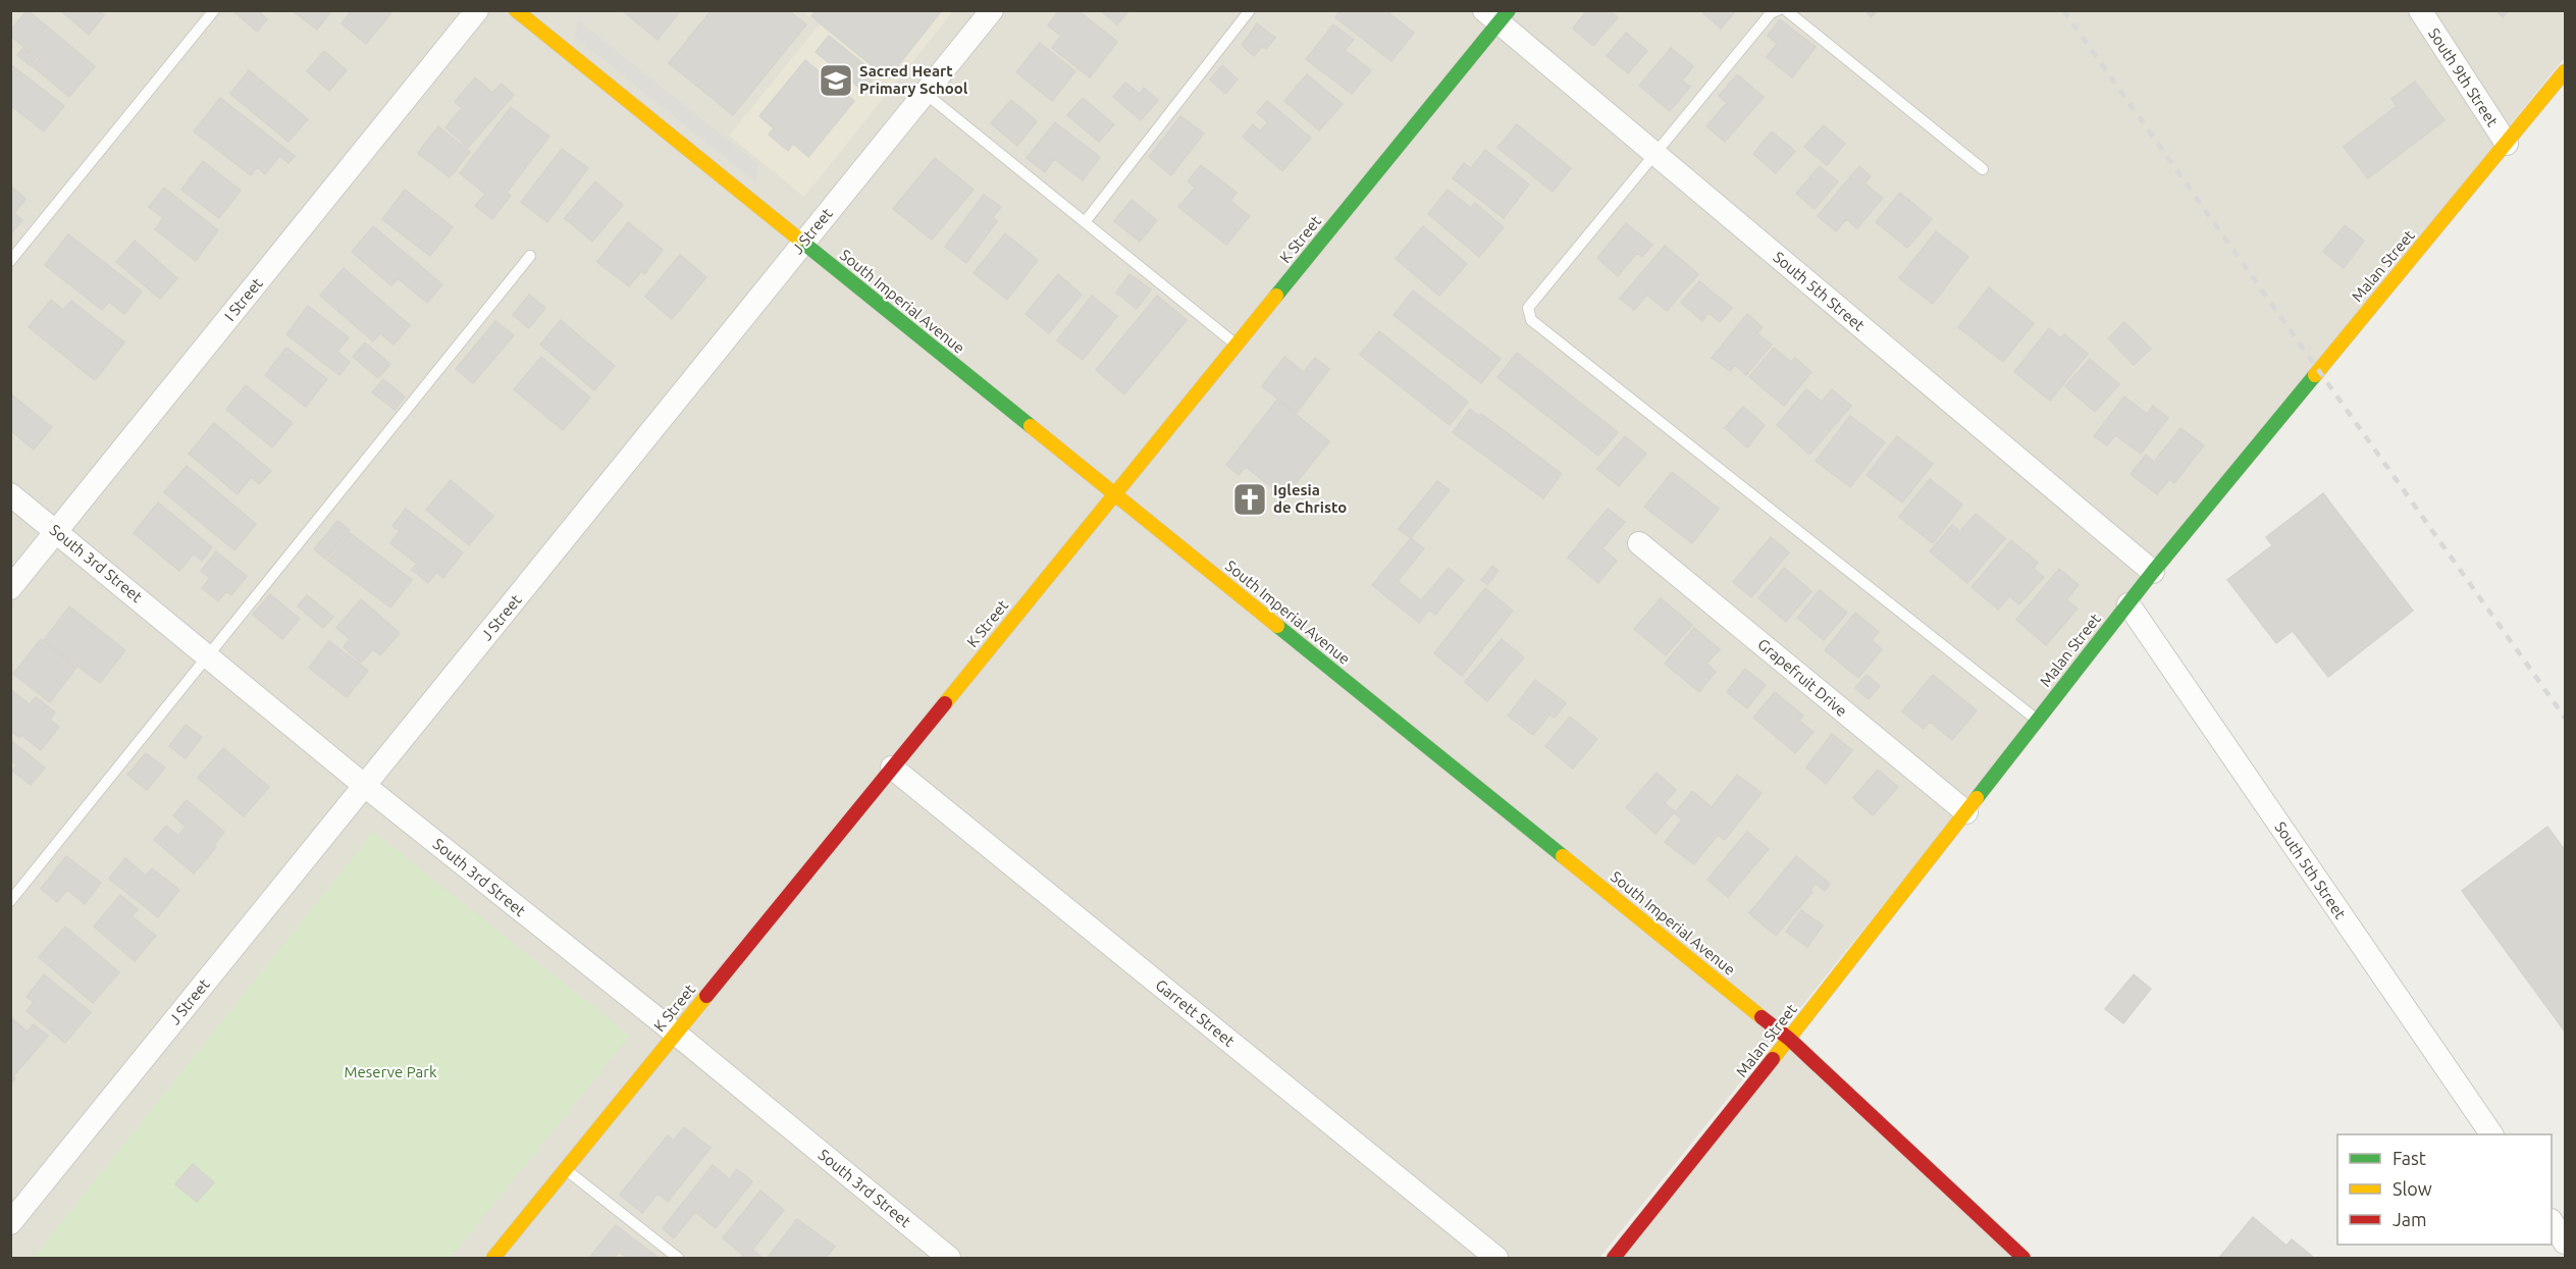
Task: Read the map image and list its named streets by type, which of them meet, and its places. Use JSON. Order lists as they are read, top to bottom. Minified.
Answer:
{"streets":{"street":["South 9th Street","J Street","K Street","Malan Street","South 5th Street","I Street","South Imperial Avenue","South 3rd Street","Grapefruit Drive","Garrett Street"]},"crossings":[["South 9th Street","Malan Street"],["J Street","South Imperial Avenue"],["J Street","South 3rd Street"],["K Street","South 5th Street"],["K Street","South Imperial Avenue"],["K Street","South 3rd Street"],["K Street","Garrett Street"],["Malan Street","South 5th Street"],["Malan Street","South Imperial Avenue"],["Malan Street","Grapefruit Drive"],["I Street","South 3rd Street"]],"parks":["Meserve Park"],"places":{"school or university":["Sacred Heart Primary School"],"church":["Iglesia de Christo"]},"legend":["Fast","Slow","Jam"]}
